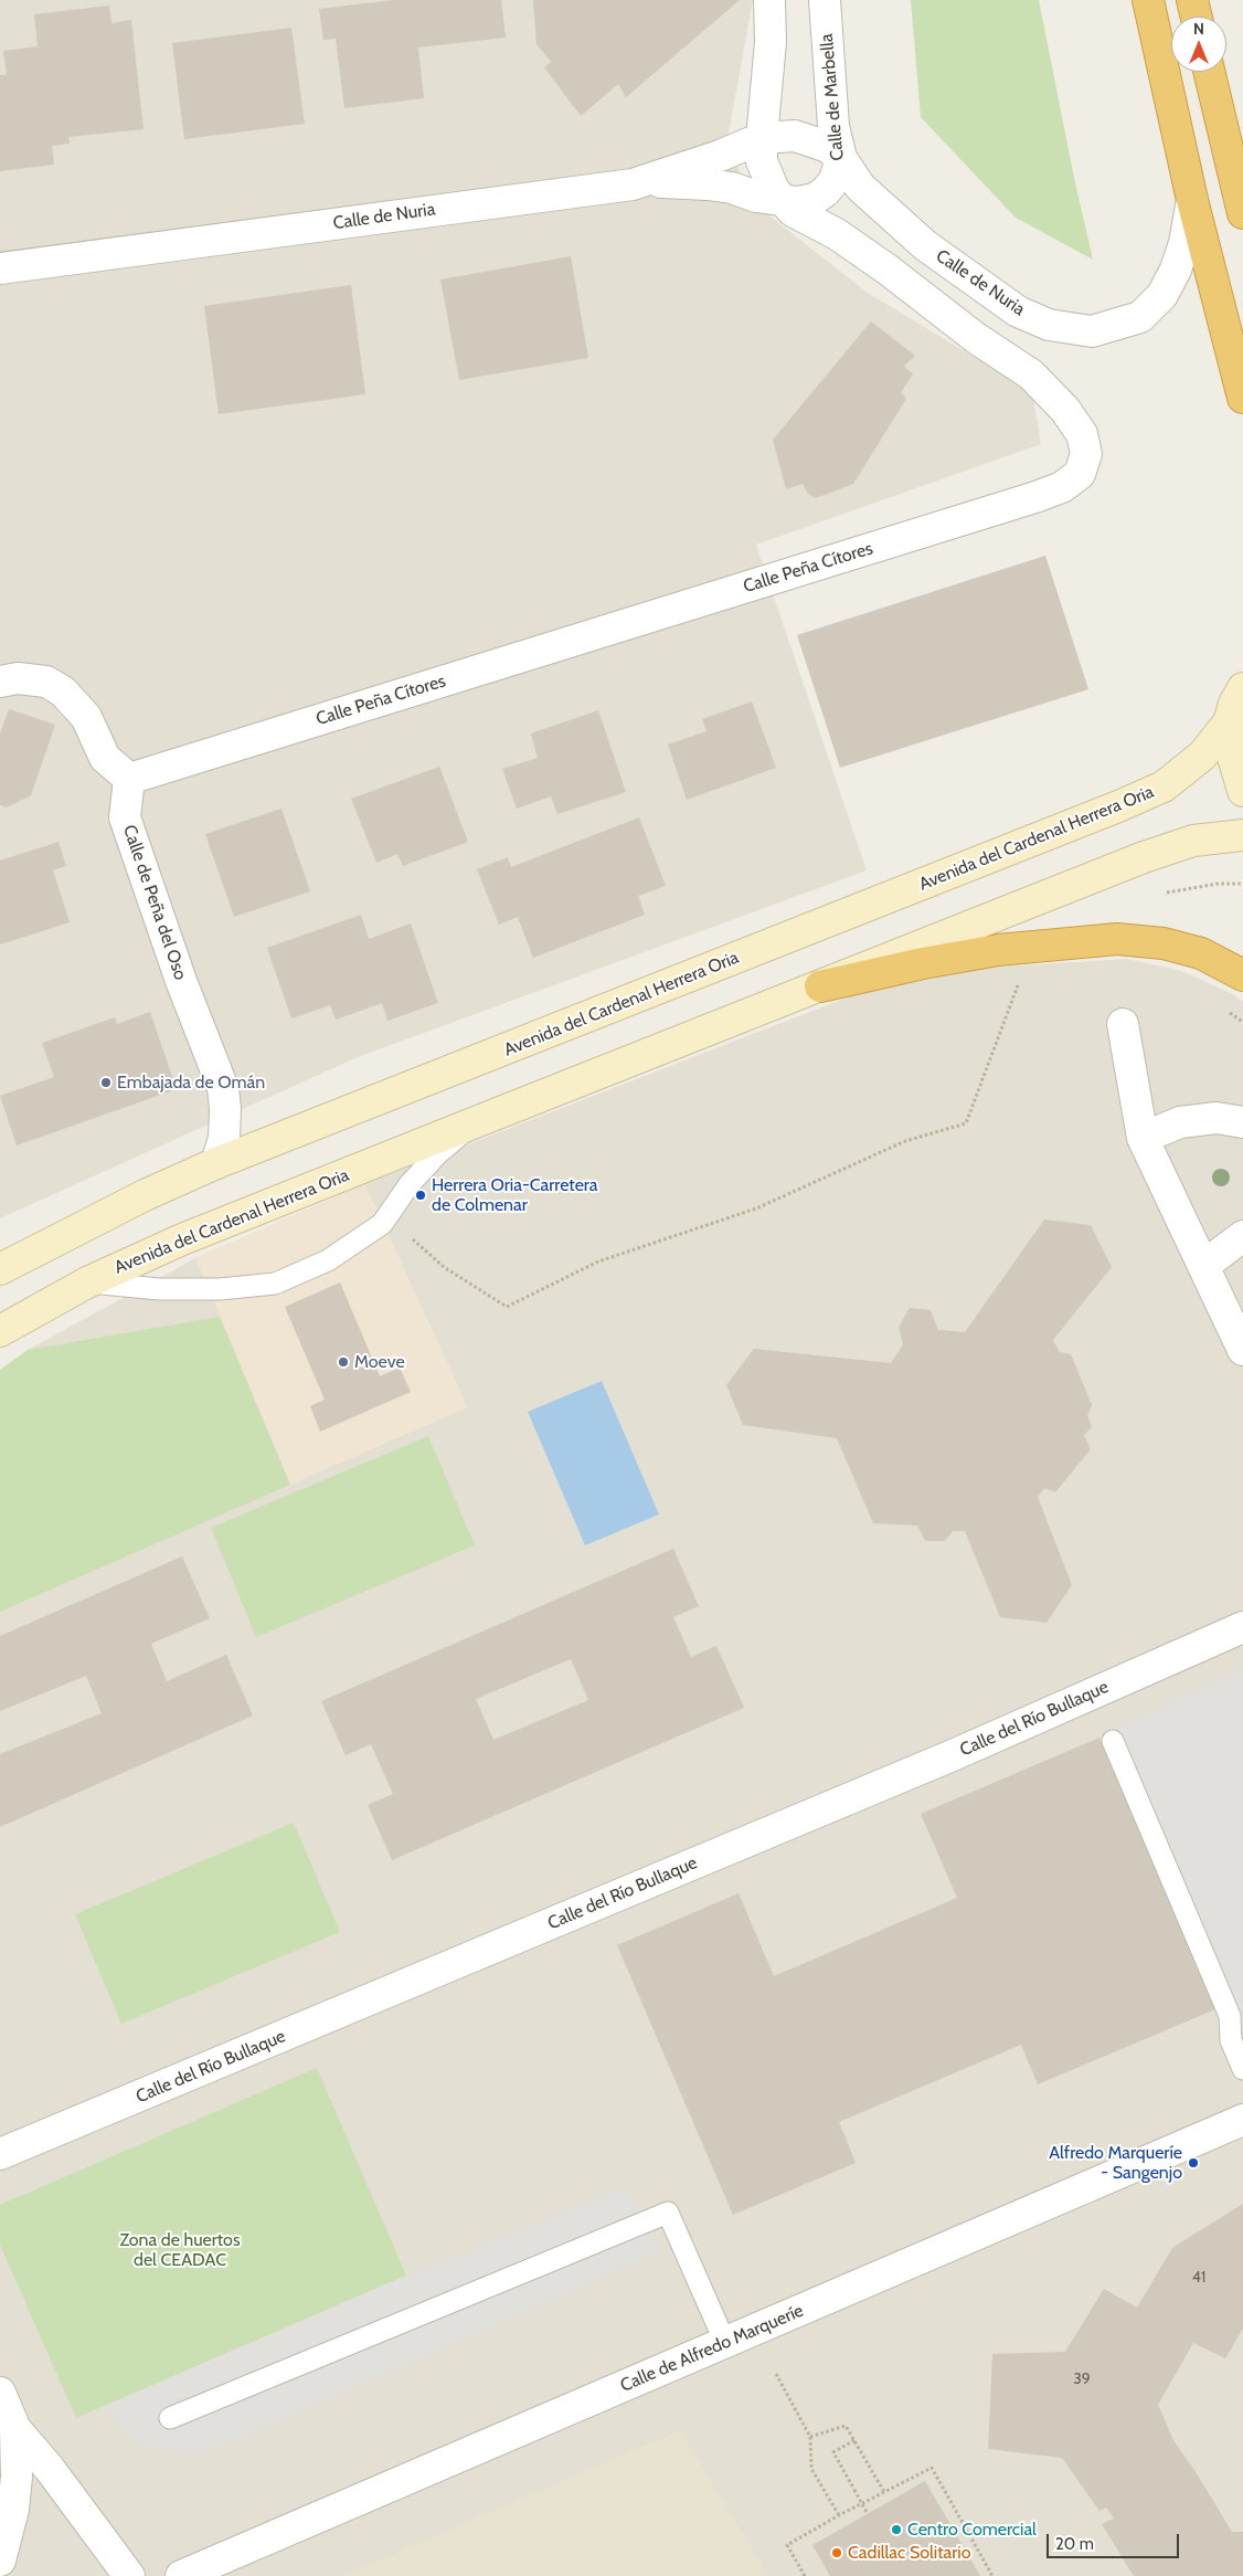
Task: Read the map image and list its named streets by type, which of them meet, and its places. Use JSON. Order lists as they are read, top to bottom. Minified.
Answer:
{"streets":{"main road":["Avenida del Cardenal Herrera Oria"],"street":["Calle de Marbella","Calle de Nuria","Calle Peña Cítores","Calle de Peña del Oso","Calle del Río Bullaque","Calle de Alfredo Marqueríe"]},"crossings":[["Calle de Marbella","Calle de Nuria"],["Calle de Marbella","Calle Peña Cítores"],["Calle de Nuria","Calle Peña Cítores"],["Calle Peña Cítores","Calle de Peña del Oso"],["Avenida del Cardenal Herrera Oria","Calle de Peña del Oso"]],"parks":["Zona de huertos del CEADAC"],"places":["Embajada de Omán","Herrera Oria-Carretera de Colmenar","Moeve","Alfredo Marqueríe - Sangenjo","Centro Comercial","Cadillac Solitario"],"house_numbers":["41","39"],"scale_bar":"20 m","north":"top"}
